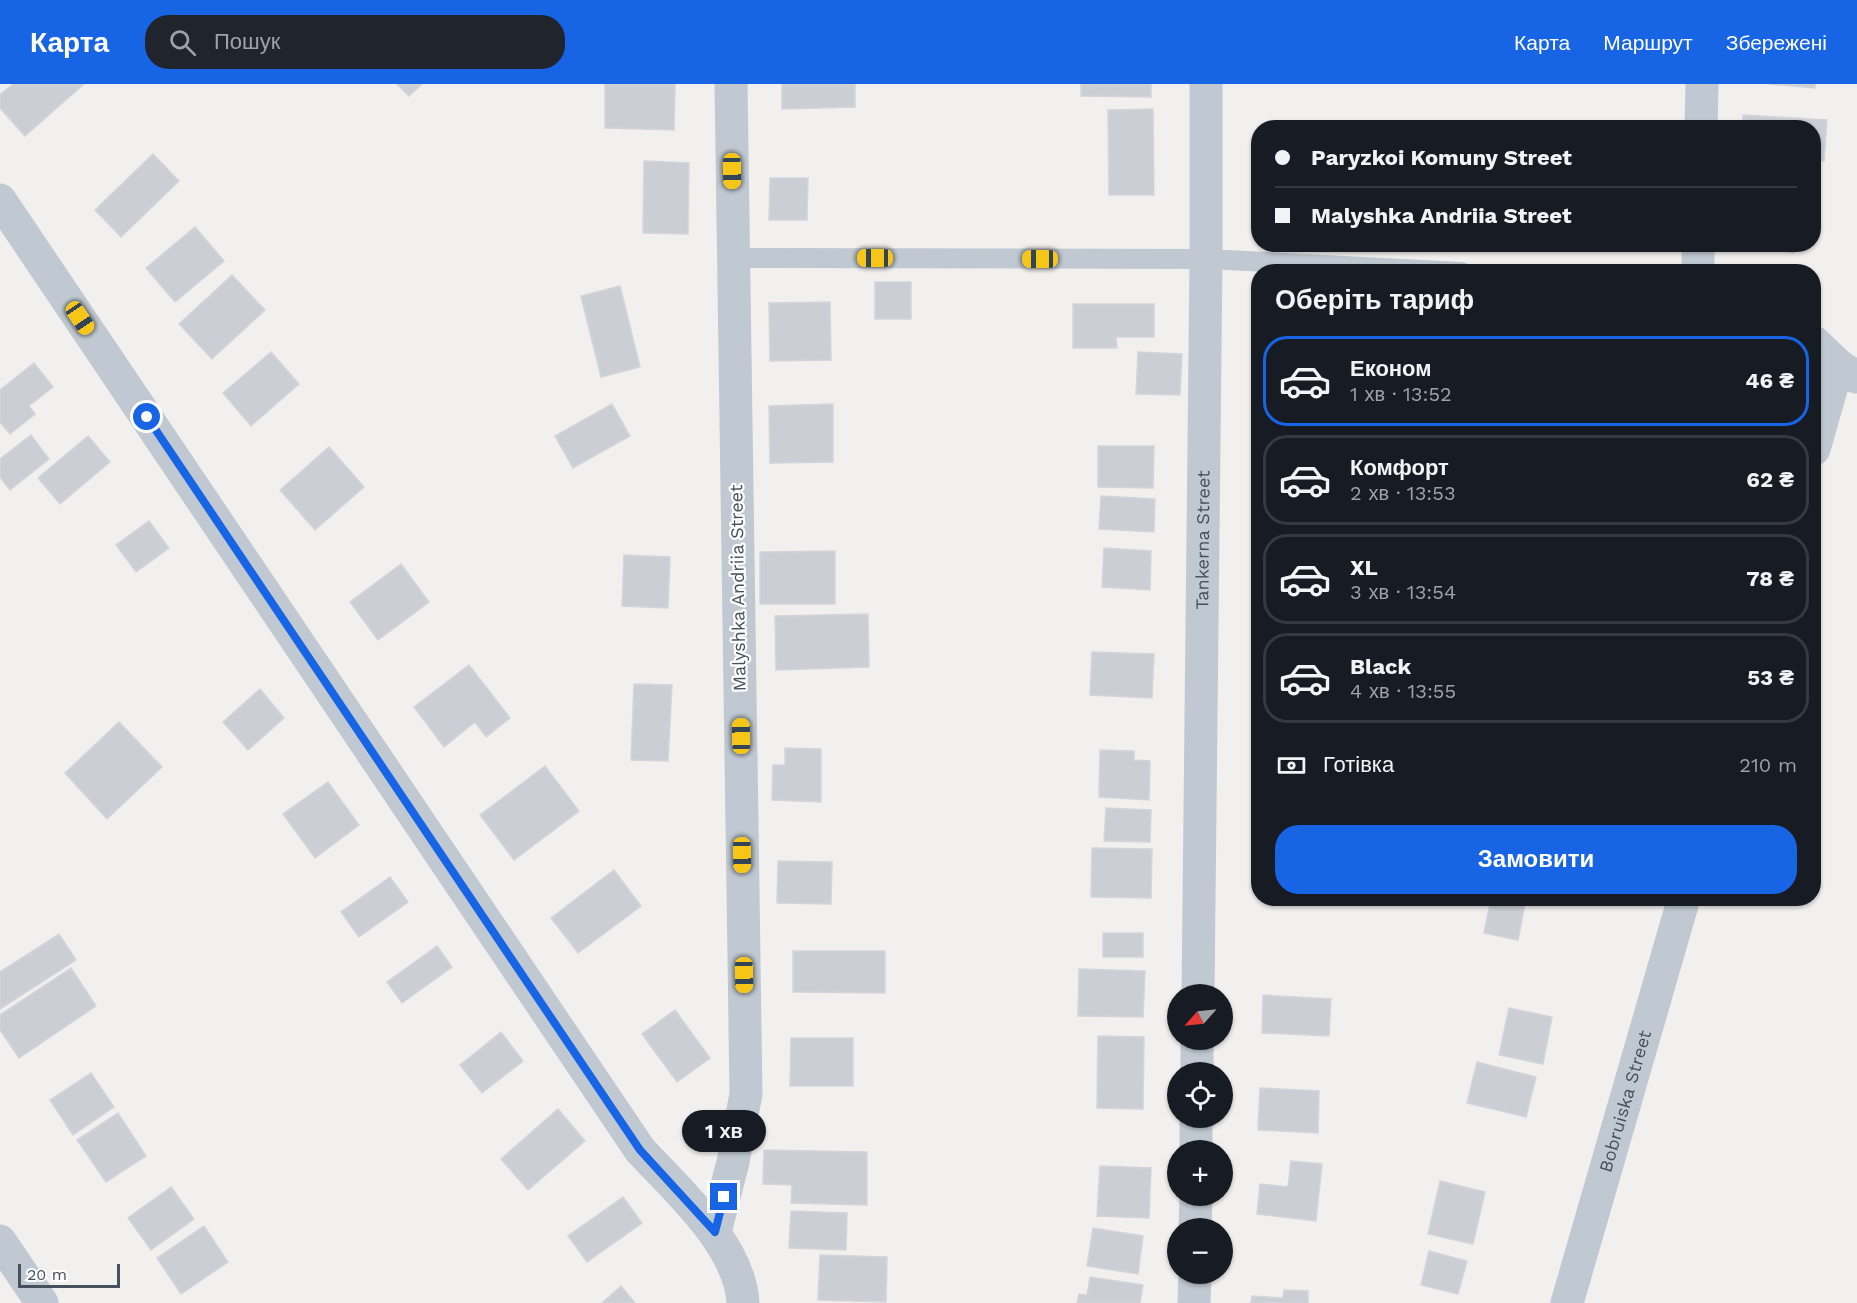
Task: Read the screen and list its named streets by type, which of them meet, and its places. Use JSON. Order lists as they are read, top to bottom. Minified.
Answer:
{"streets":{"street":["Tankerna Street","Malyshka Andriia Street","Bobruiska Street"]},"scale_bar":"20 m","north":"bottom left","page":{"header":"Карта","search":"Пошук","nav":["Карта","Маршрут","Збережені"],"banner":["Paryzkoi Komuny Street","Malyshka Andriia Street"],"heading":"Оберіть тариф","list":[{"name":"Економ","note":"1 хв · 13:52","value":"46 ₴"},{"name":"Комфорт","note":"2 хв · 13:53","value":"62 ₴"},{"name":"XL","note":"3 хв · 13:54","value":"78 ₴"},{"name":"Black","note":"4 хв · 13:55","value":"53 ₴"}],"pay":["Готівка","210 m"],"buttons":"Замовити","map_buttons":["+","−"],"bubble":"1 хв","scale":"20 m"}}
